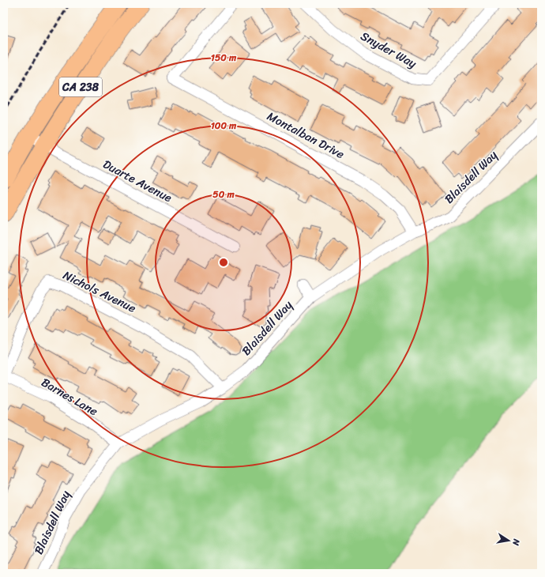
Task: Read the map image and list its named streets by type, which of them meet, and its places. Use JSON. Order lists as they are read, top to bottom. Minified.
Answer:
{"streets":{"main road":["CA 238"],"street":["Snyder Way","Montalban Drive","Blaisdell Way","Duarte Avenue","Nichols Avenue","Barnes Lane"]},"crossings":[["CA 238","Duarte Avenue"],["Montalban Drive","Blaisdell Way"],["Blaisdell Way","Nichols Avenue"],["Blaisdell Way","Barnes Lane"],["Nichols Avenue","Barnes Lane"]],"north":"right","rings":["150 m","100 m","50 m"]}
